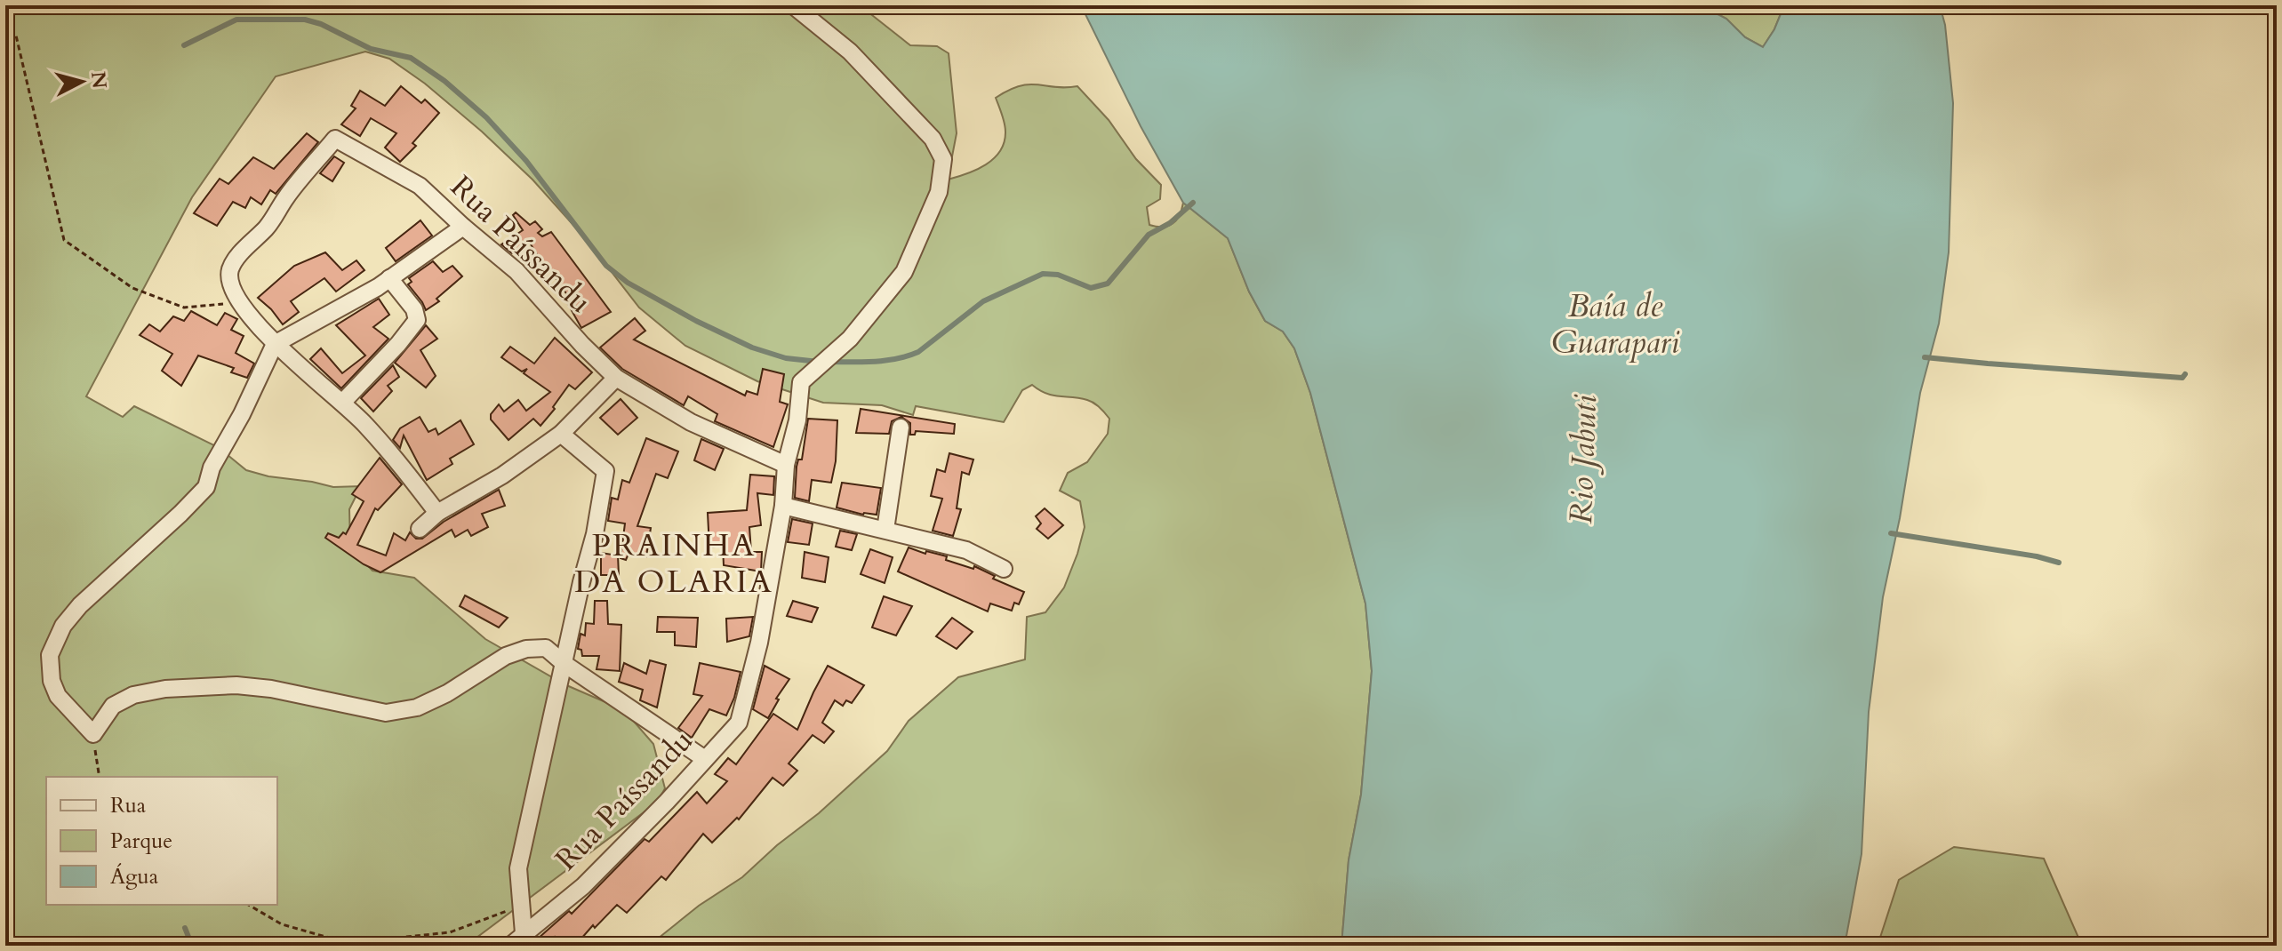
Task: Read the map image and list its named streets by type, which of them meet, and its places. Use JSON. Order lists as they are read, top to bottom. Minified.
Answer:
{"streets":{"street":["Rua Paíssandu"]},"districts":["PRAINHA DA OLARIA"],"water":["Baía de Guarapari","Rio Jabuti"],"legend":["Rua","Parque","Água"],"north":"right"}
